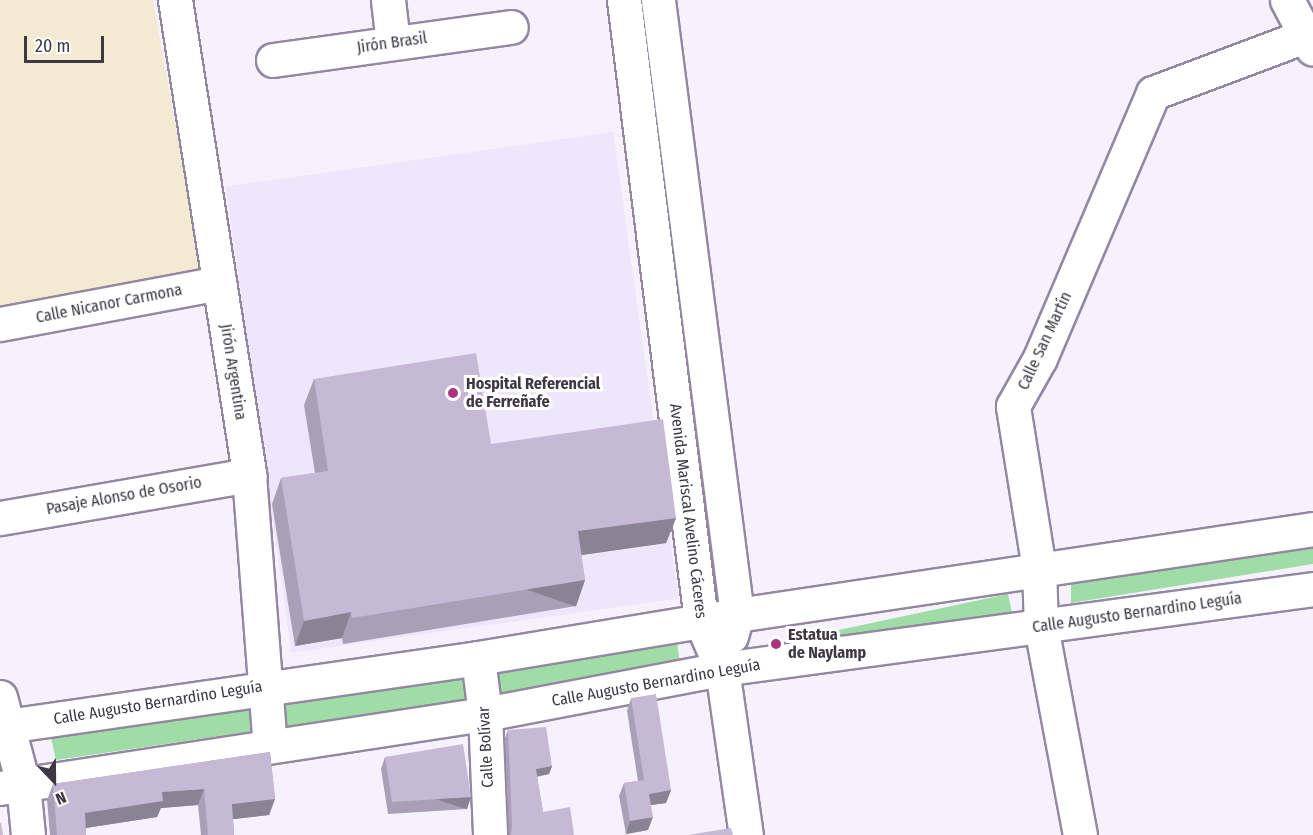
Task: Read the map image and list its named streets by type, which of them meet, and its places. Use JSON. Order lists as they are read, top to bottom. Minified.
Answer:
{"streets":{"main road":["Jirón Brasil","Calle Nicanor Carmona","Calle San Martín","Jirón Argentina","Pasaje Alonso de Osorio","Avenida Mariscal Avelino Cáceres","Calle Augusto Bernardino Leguía","Calle Bolívar"]},"crossings":[["Calle Nicanor Carmona","Jirón Argentina"],["Calle San Martín","Calle Augusto Bernardino Leguía"],["Jirón Argentina","Pasaje Alonso de Osorio"],["Jirón Argentina","Calle Augusto Bernardino Leguía"],["Avenida Mariscal Avelino Cáceres","Calle Augusto Bernardino Leguía"],["Calle Augusto Bernardino Leguía","Calle Bolívar"]],"places":["Hospital Referencial de Ferreñafe","Estatua de Naylamp"],"scale_bar":"20 m","north":"bottom"}
